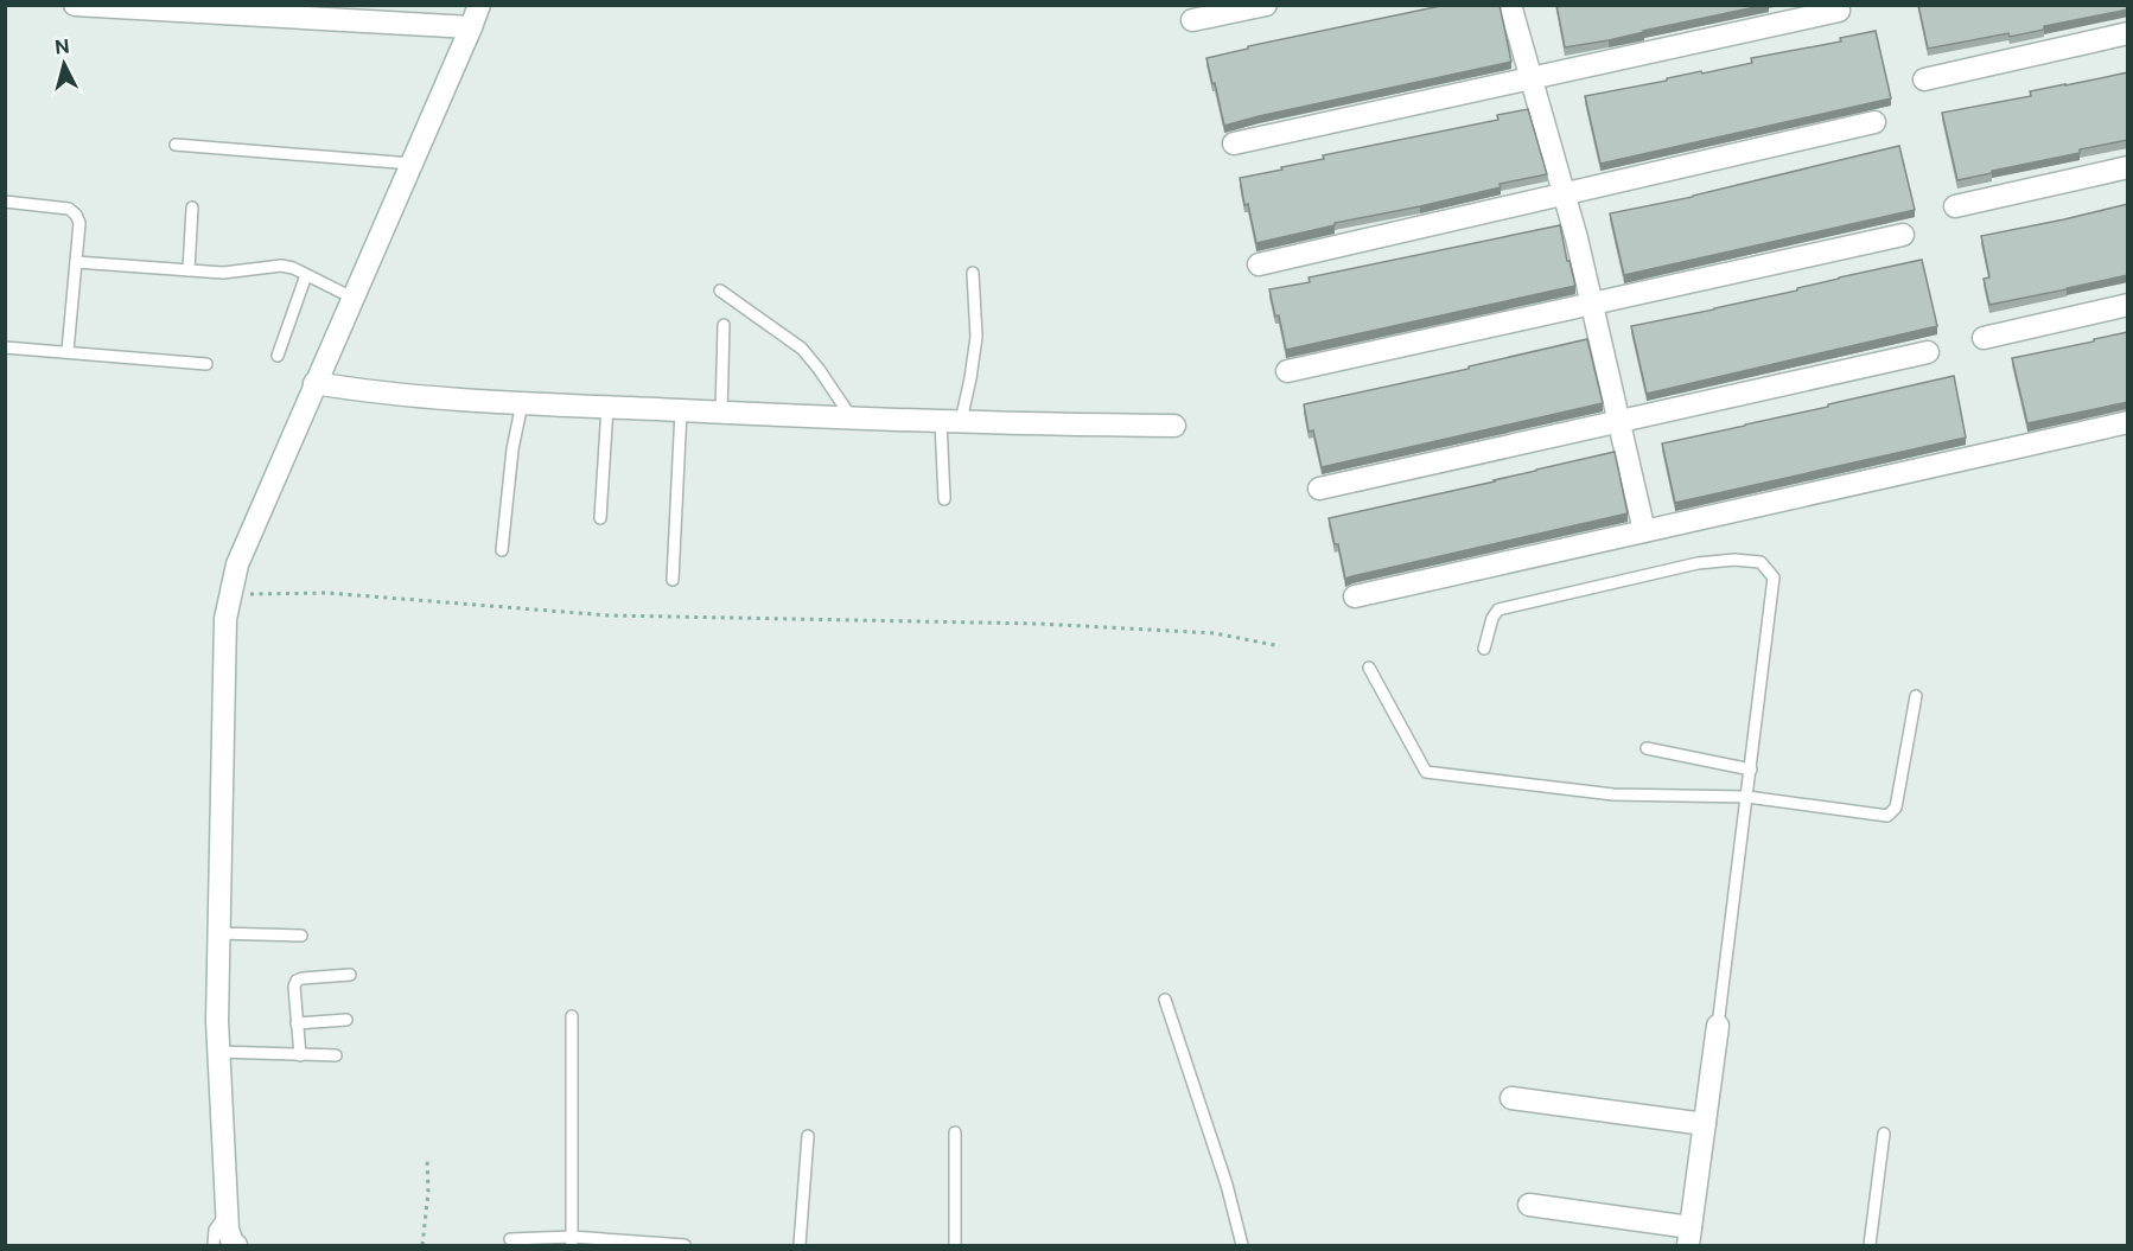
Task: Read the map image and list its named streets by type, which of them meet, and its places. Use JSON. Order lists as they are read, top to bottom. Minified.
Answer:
{"north":"top"}
